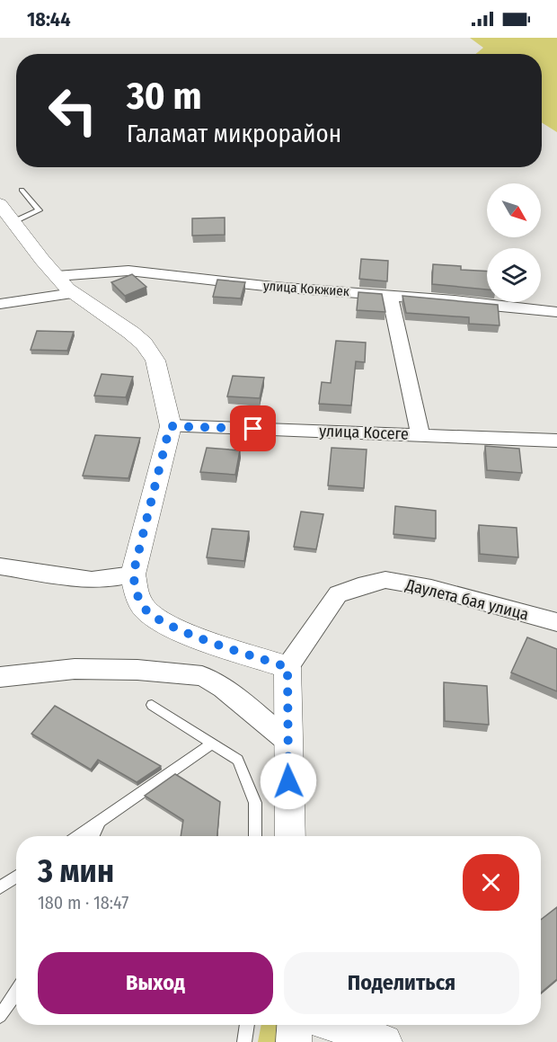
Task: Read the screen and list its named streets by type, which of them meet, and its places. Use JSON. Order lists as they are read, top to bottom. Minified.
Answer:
{"streets":{"street":["улица Кокжиек","улица Косеге","Даулета бая улица"]},"north":"bottom right","page":{"status":"18:44","turn":["30 m","Галамат микрорайон"],"heading":["3 мин","180 m · 18:47"],"buttons":["Выход","Поделиться"]}}
